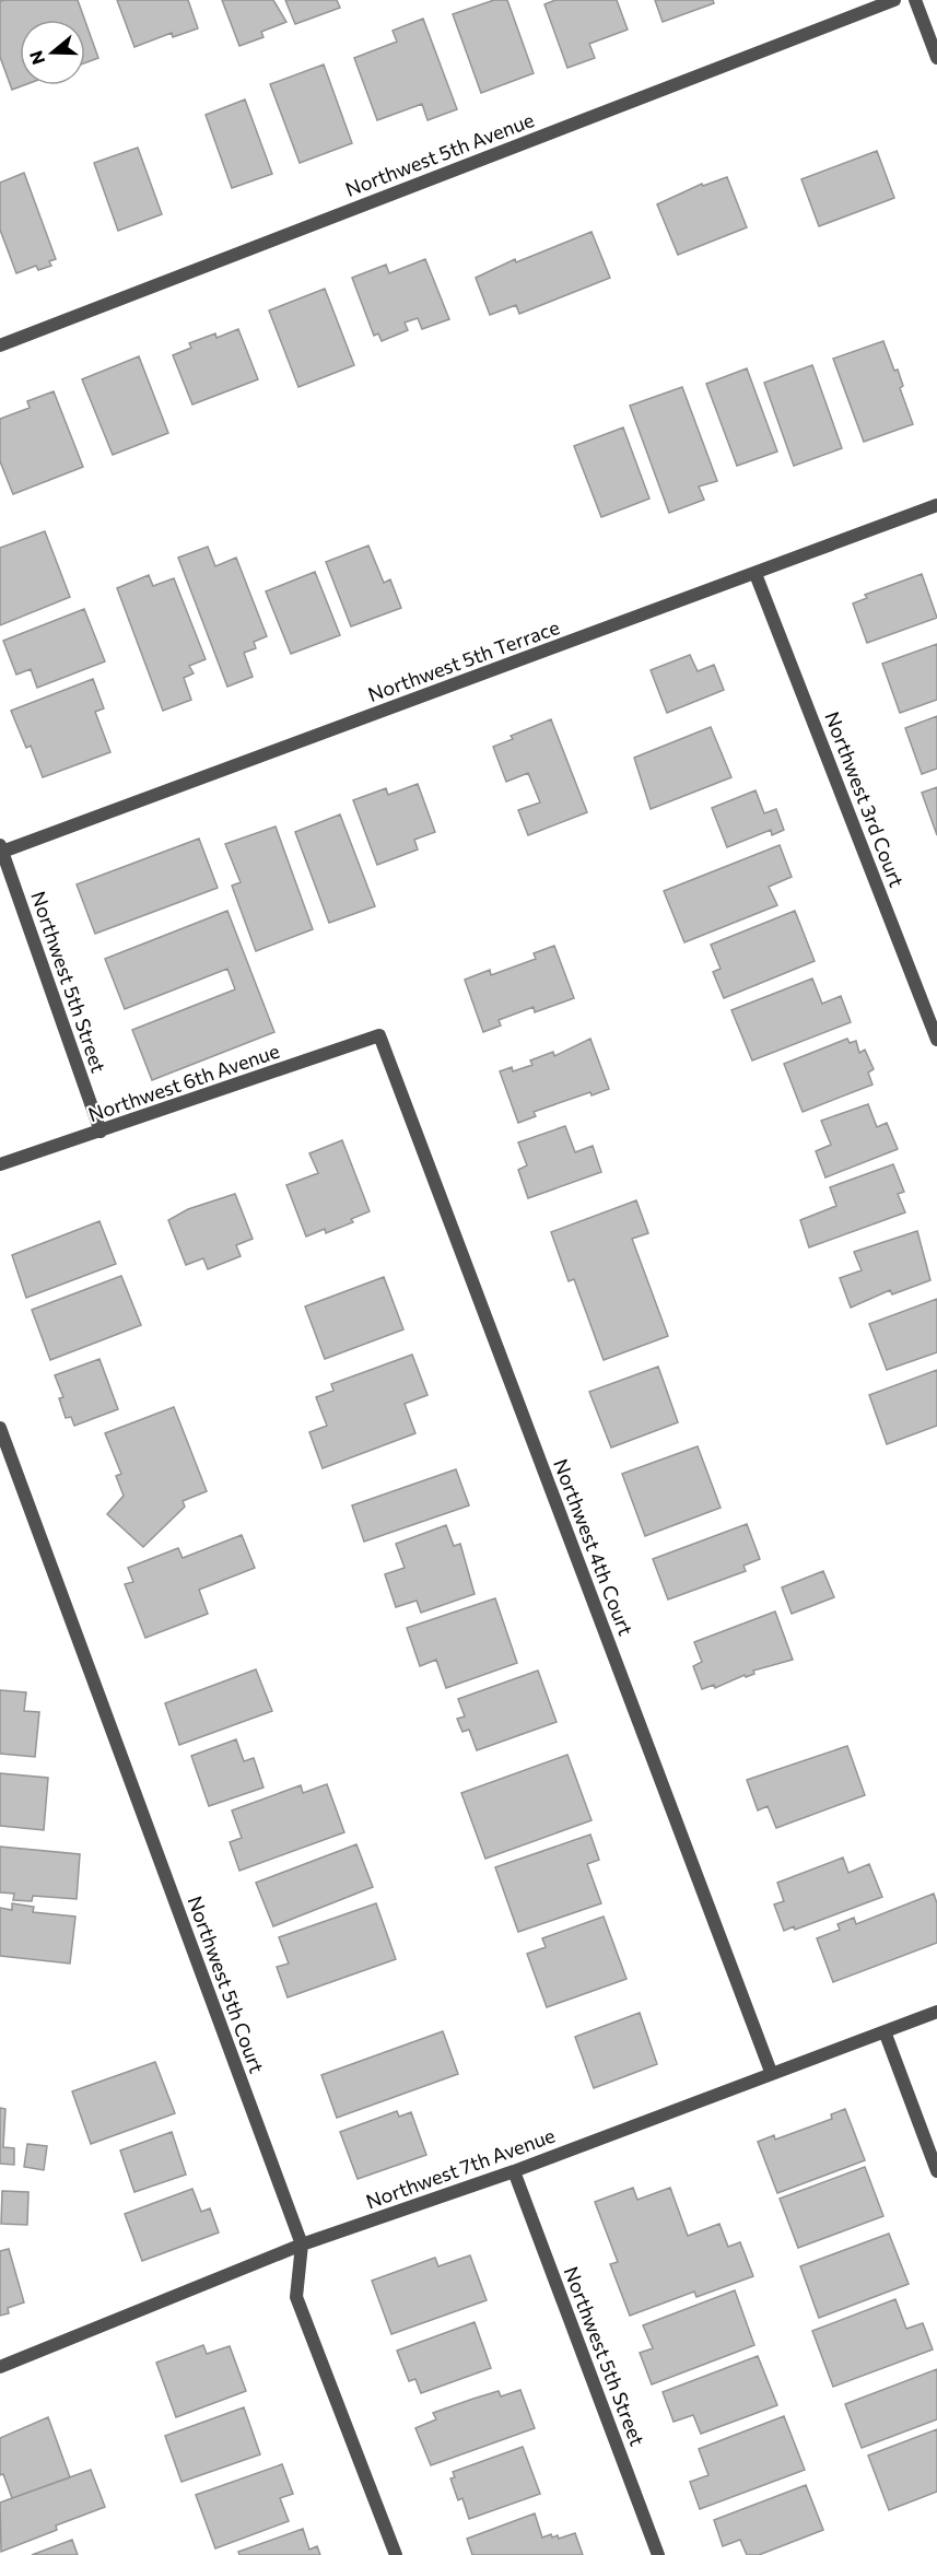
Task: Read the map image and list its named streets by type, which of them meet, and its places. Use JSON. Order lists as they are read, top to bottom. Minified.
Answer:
{"streets":{"street":["Northwest 5th Avenue","Northwest 5th Terrace","Northwest 3rd Court","Northwest 5th Street","Northwest 6th Avenue","Northwest 4th Court","Northwest 5th Court","Northwest 7th Avenue"]},"crossings":[["Northwest 5th Terrace","Northwest 3rd Court"],["Northwest 5th Terrace","Northwest 5th Street"],["Northwest 5th Street","Northwest 6th Avenue"],["Northwest 5th Street","Northwest 7th Avenue"],["Northwest 6th Avenue","Northwest 4th Court"],["Northwest 4th Court","Northwest 7th Avenue"],["Northwest 5th Court","Northwest 7th Avenue"]],"north":"left"}
